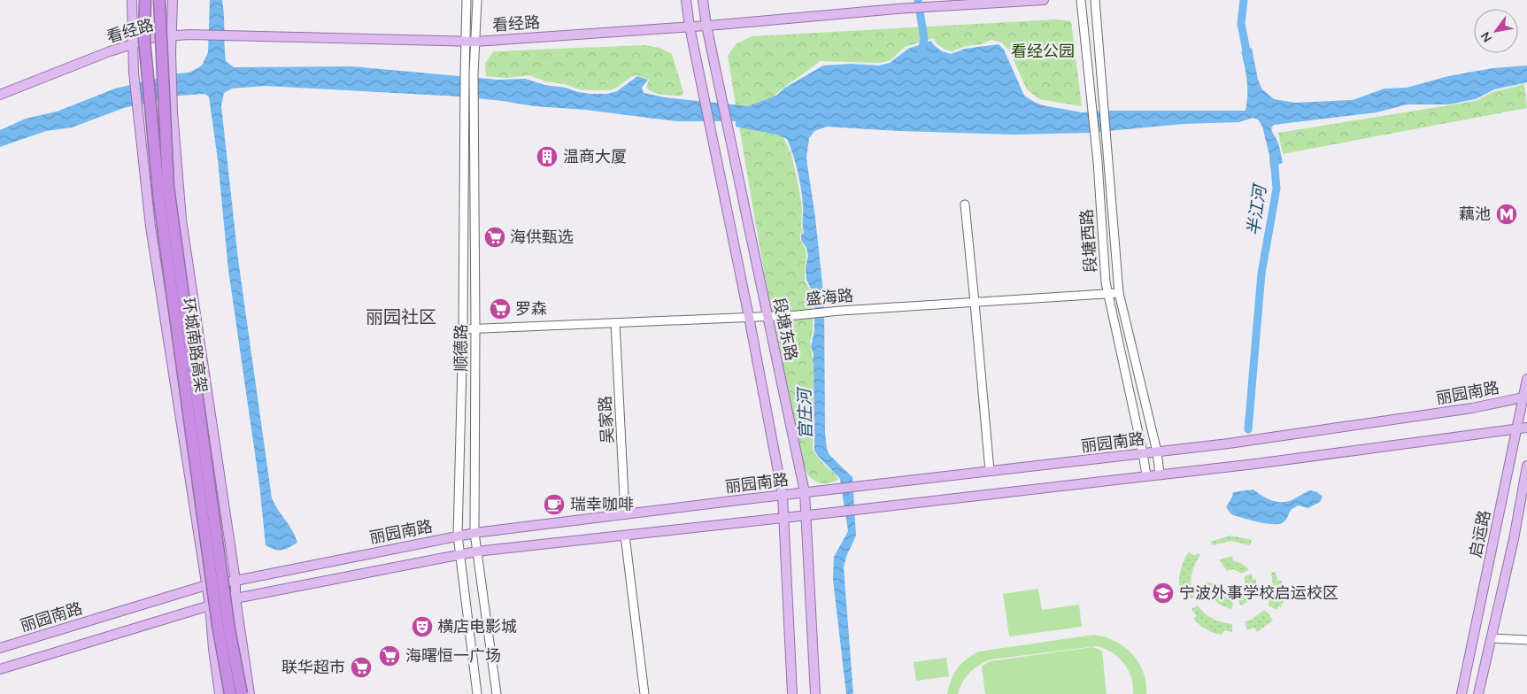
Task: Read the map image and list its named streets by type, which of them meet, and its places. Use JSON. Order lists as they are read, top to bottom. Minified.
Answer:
{"streets":{"highway":["环城南路高架"],"main road":["看经路","段塘东路","丽园南路","启运路"],"street":["段塘西路","盛海路","顺德路","吴家路"]},"crossings":[["看经路","段塘东路"],["看经路","顺德路"],["段塘西路","盛海路"],["段塘西路","丽园南路"],["盛海路","段塘东路"],["盛海路","顺德路"],["盛海路","吴家路"],["段塘东路","丽园南路"],["顺德路","丽园南路"],["丽园南路","吴家路"],["丽园南路","启运路"]],"districts":["丽园社区"],"water":["半江河","官庄河"],"parks":["看经公园"],"places":{"building":["温商大厦"],"metro station":["藕池"],"supermarket":["海供甄选","罗森","海曙恒一广场","联华超市"],"cafe":["瑞幸咖啡"],"school or university":["宁波外事学校启运校区"],"theatre":["横店电影城"]},"north":"bottom left"}
